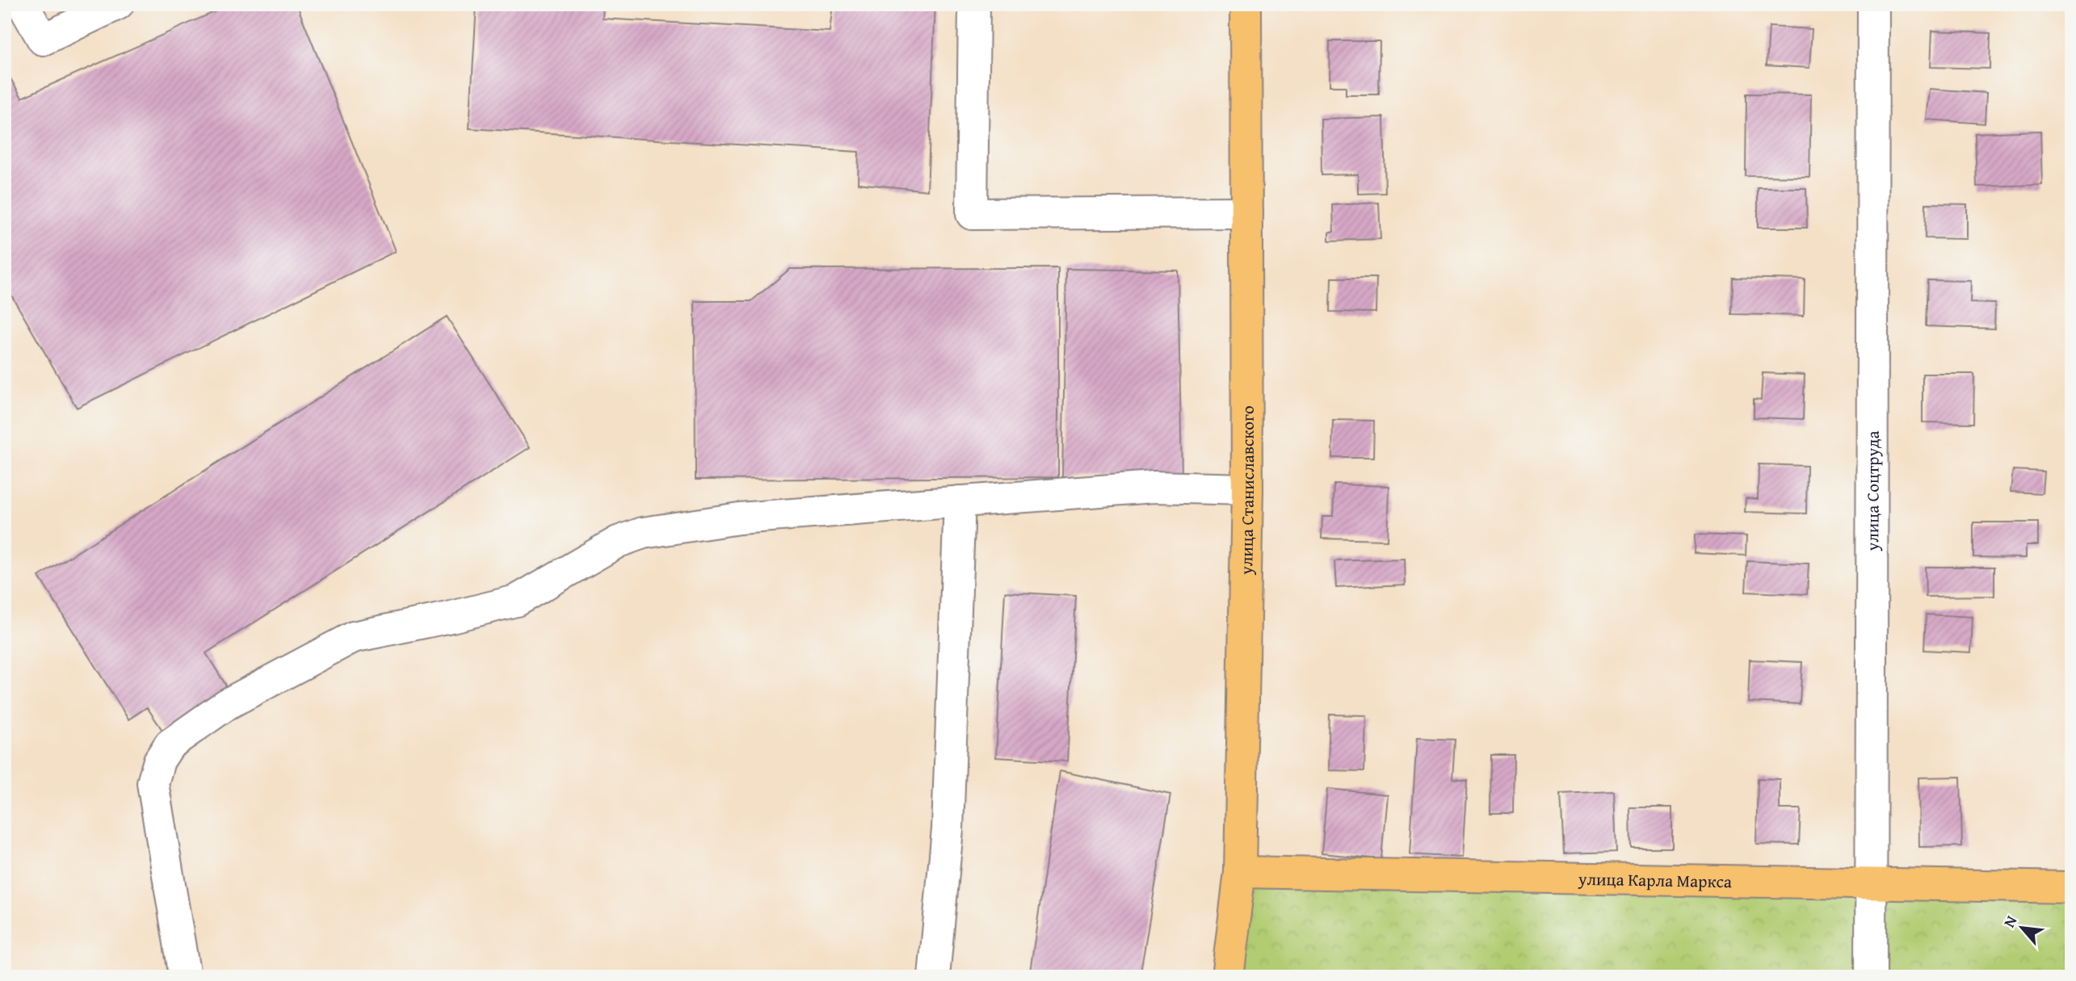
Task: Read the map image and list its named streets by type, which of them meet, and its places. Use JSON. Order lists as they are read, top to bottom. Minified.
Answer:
{"streets":{"main road":["улица Станиславского","улица Карла Маркса"],"street":["улица Соцтруда"]},"crossings":[["улица Соцтруда","улица Карла Маркса"],["улица Станиславского","улица Карла Маркса"]],"north":"top left"}
